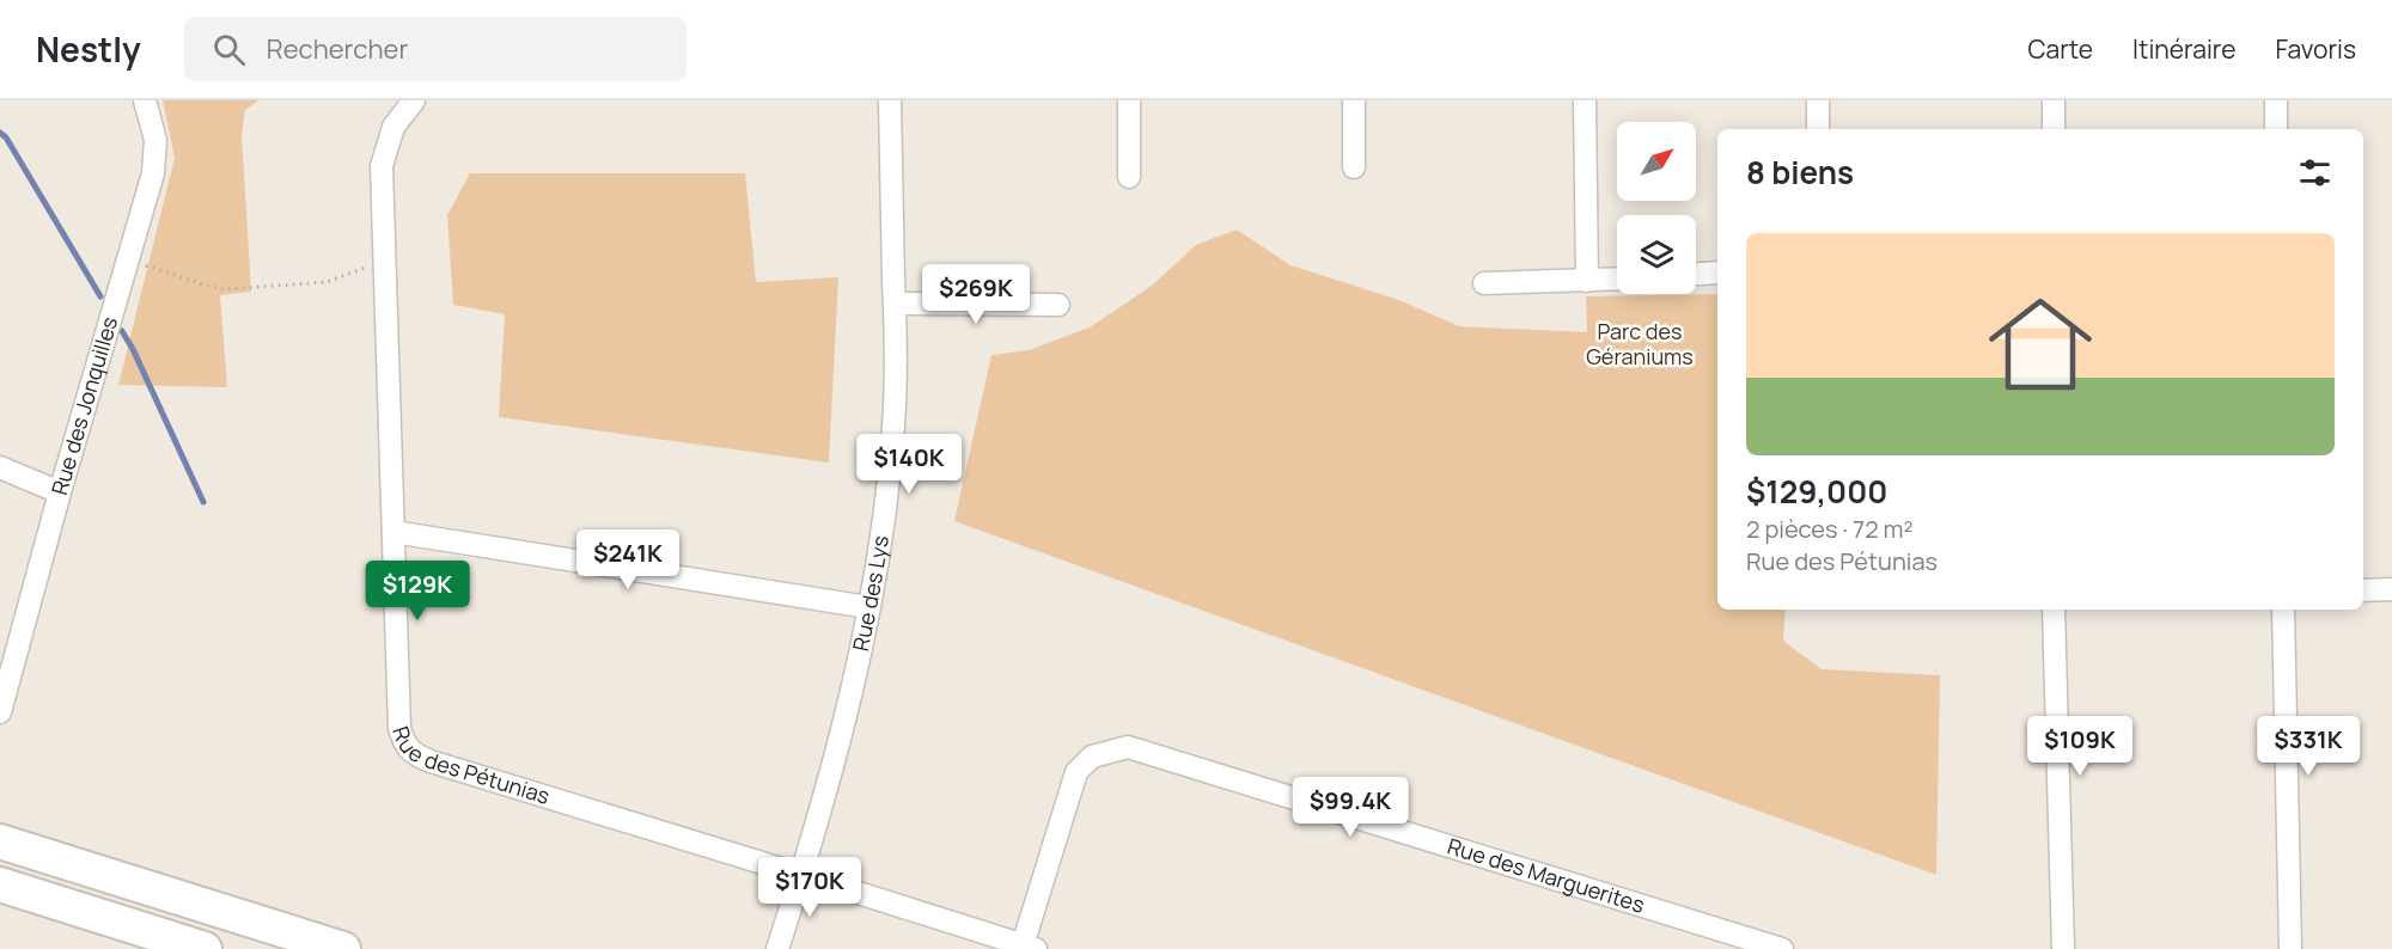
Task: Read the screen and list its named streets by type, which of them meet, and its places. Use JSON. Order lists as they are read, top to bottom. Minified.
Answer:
{"streets":{"street":["Rue des Jonquilles","Rue des Lys","Rue des Pétunias","Rue des Marguerites"]},"crossings":[["Rue des Lys","Rue des Pétunias"],["Rue des Pétunias","Rue des Marguerites"]],"parks":["Parc des Géraniums"],"north":"top right","page":{"header":"Nestly","search":"Rechercher","nav":["Carte","Itinéraire","Favoris"],"heading":"8 biens","list":[{"name":"$129,000","note":"2 pièces · 72 m² · Rue des Pétunias"}],"price":["$269K","$140K","$241K","$129K","$109K","$331K","$99.4K","$170K"]}}
